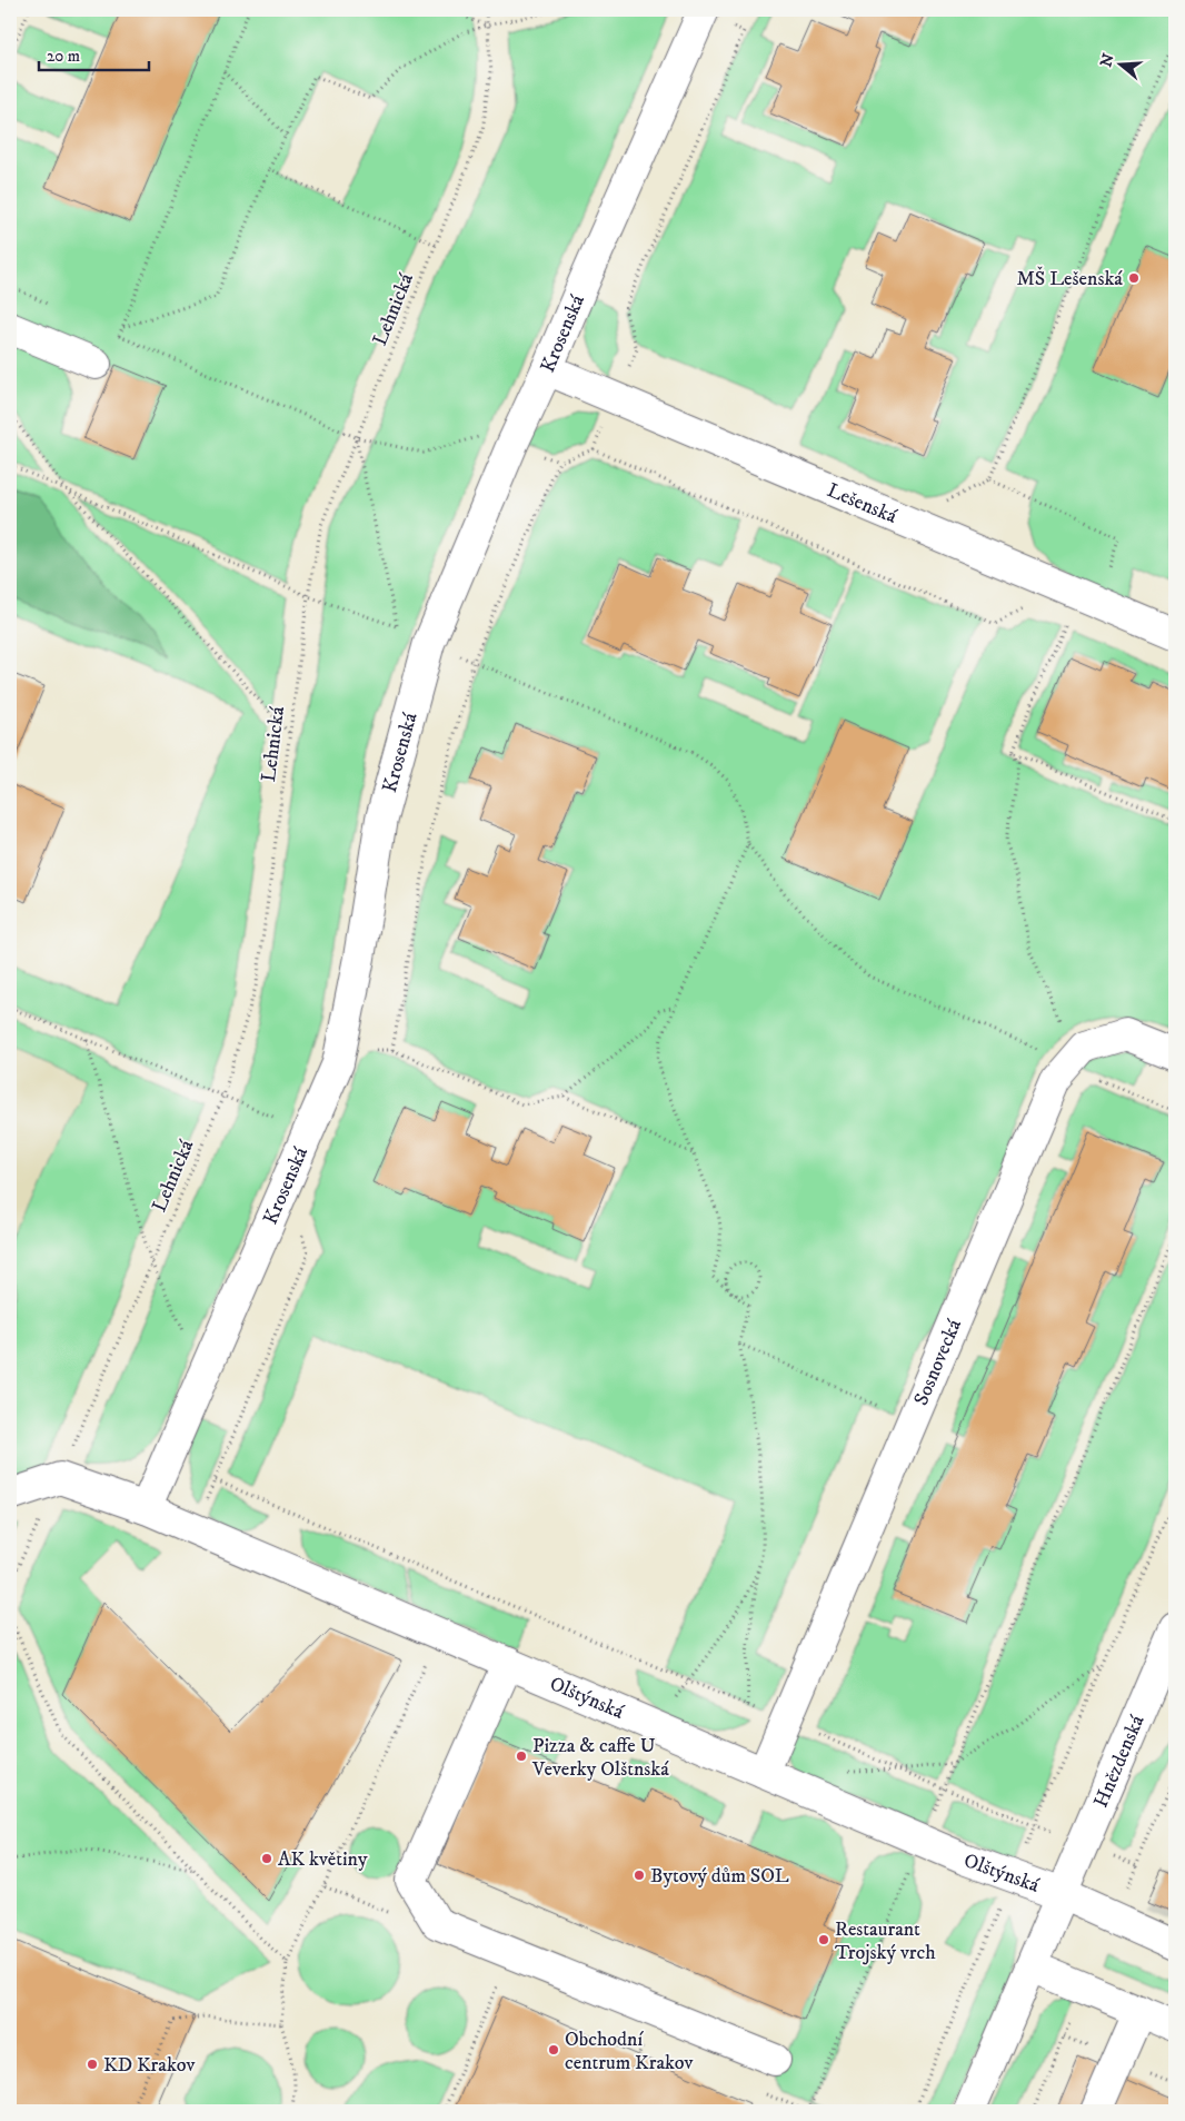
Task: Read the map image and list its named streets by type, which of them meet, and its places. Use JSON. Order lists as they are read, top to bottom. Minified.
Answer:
{"streets":{"street":["Krosenská","Lešenská","Sosnovecká","Olštýnská","Hnězdenská"],"path":["Lehnická"]},"crossings":[["Lehnická","Olštýnská"],["Krosenská","Lešenská"],["Krosenská","Olštýnská"],["Sosnovecká","Olštýnská"],["Olštýnská","Hnězdenská"]],"places":["MŠ Lešenská","Pizza & caffe U Veverky Olštnská","AK květiny","Bytový dům SOL","Restaurant Trojský vrch","Obchodní centrum Krakov","KD Krakov"],"scale_bar":"20 m","north":"left"}
